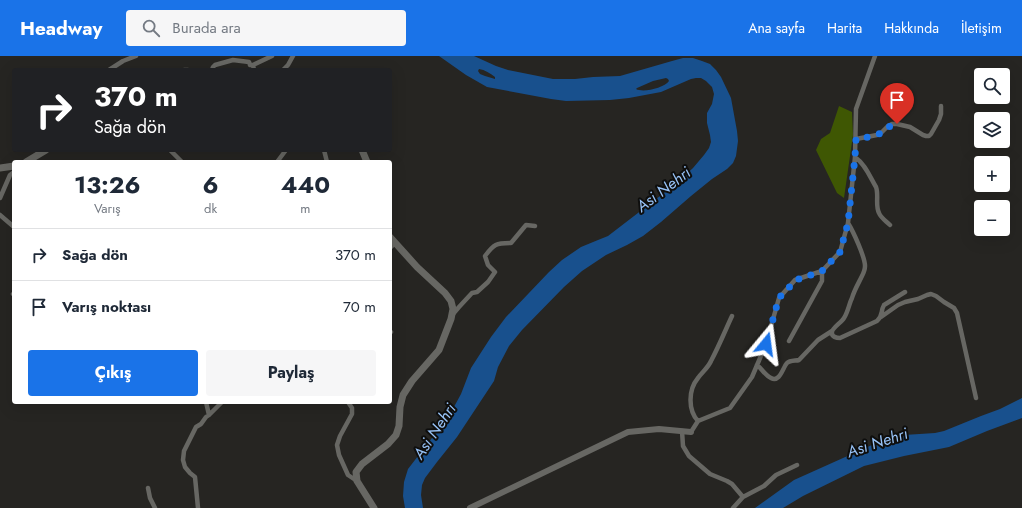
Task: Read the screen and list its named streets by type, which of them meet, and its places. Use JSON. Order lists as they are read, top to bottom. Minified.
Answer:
{"water":["Asi Nehri"],"page":{"header":"Headway","search":"Burada ara","nav":["Ana sayfa","Harita","Hakkında","İletişim"],"map_buttons":["+","−"],"turn":["370 m","Sağa dön"],"eta":["13:26","Varış","6","dk","440","m"],"list":[{"name":"Sağa dön","value":"370 m"},{"name":"Varış noktası","value":"70 m"}],"buttons":["Çıkış","Paylaş"]}}
